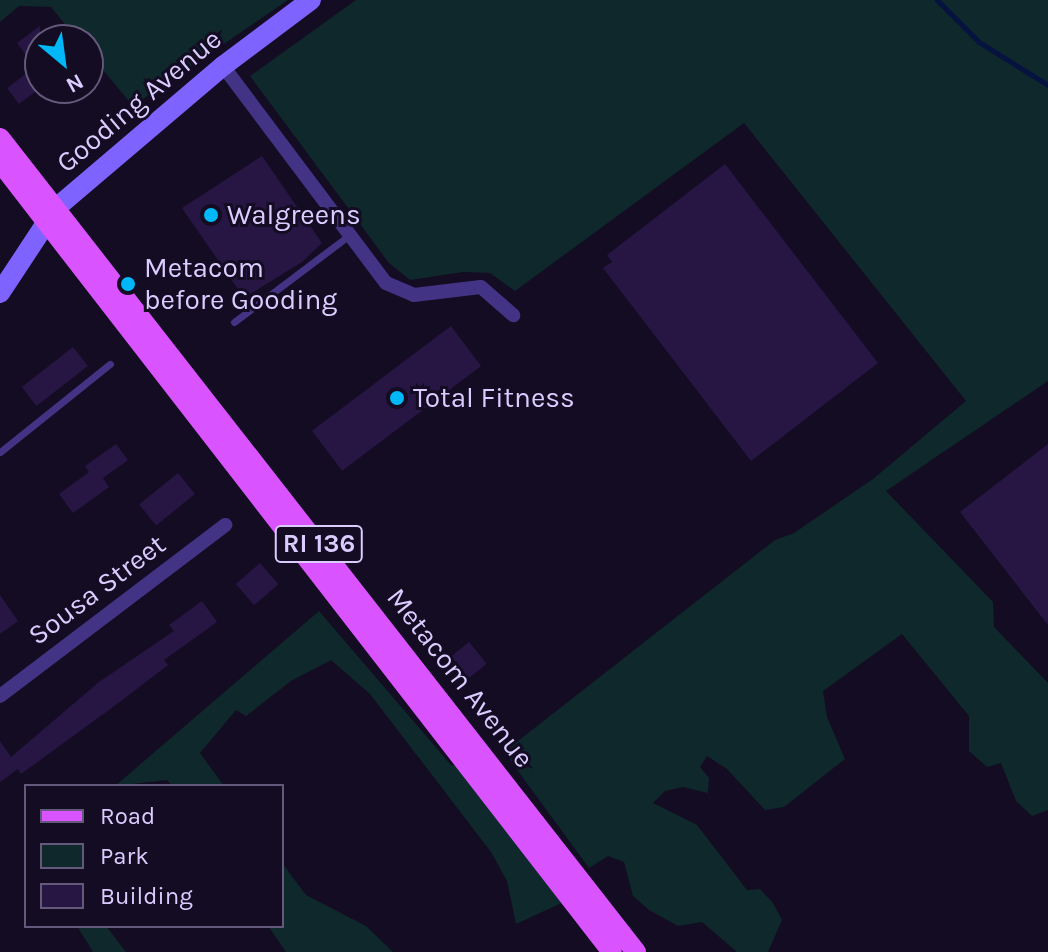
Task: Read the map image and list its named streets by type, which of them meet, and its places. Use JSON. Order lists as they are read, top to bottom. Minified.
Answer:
{"streets":{"main road":["Gooding Avenue","RI 136","Metacom Avenue"],"street":["Sousa Street"]},"crossings":[["Gooding Avenue","Metacom Avenue"]],"places":["Walgreens","Metacom before Gooding","Total Fitness"],"legend":["Road","Park","Building"],"north":"bottom right"}
